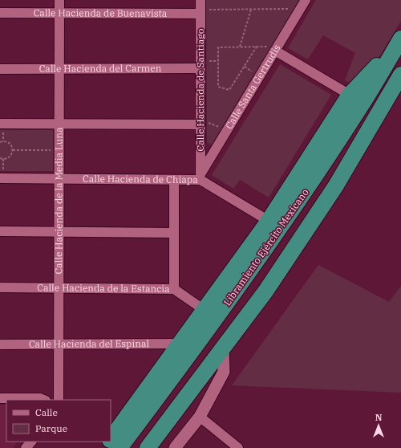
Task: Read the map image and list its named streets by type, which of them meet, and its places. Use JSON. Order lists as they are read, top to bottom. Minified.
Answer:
{"streets":{"highway":["Libramiento Ejército Mexicano"],"street":["Calle Hacienda de Buenavista","Calle Hacienda del Carmen","Calle Santa Gertrudis","Calle Hacienda de Santiago","Calle Hacienda de Chiapa","Calle Hacienda de la Media Luna","Calle Hacienda de la Estancia","Calle Hacienda del Espinal"]},"crossings":[["Calle Hacienda de Buenavista","Calle Hacienda de Santiago"],["Calle Hacienda de Buenavista","Calle Hacienda de la Media Luna"],["Calle Hacienda del Carmen","Calle Hacienda de Santiago"],["Calle Hacienda del Carmen","Calle Hacienda de la Media Luna"],["Calle Santa Gertrudis","Calle Hacienda de Santiago"],["Calle Santa Gertrudis","Calle Hacienda de Chiapa"],["Calle Hacienda de Santiago","Calle Hacienda de Chiapa"],["Calle Hacienda de Chiapa","Calle Hacienda de la Media Luna"],["Calle Hacienda de la Media Luna","Calle Hacienda de la Estancia"],["Calle Hacienda de la Media Luna","Calle Hacienda del Espinal"],["Libramiento Ejército Mexicano","Calle Hacienda de la Estancia"]],"legend":["Calle","Parque"],"north":"top"}
